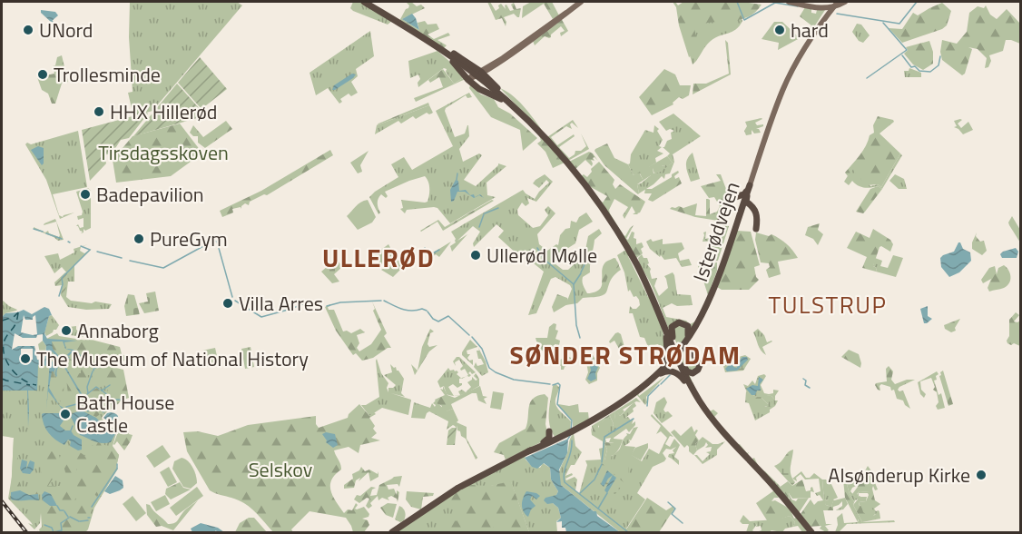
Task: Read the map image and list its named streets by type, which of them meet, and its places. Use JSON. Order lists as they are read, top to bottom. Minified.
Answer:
{"streets":{"highway":["Isterødvejen"]},"districts":["ULLERØD","TULSTRUP","SØNDER STRØDAM"],"parks":["Tirsdagsskoven","Selskov"],"places":["UNord","hard","Trollesminde","HHX Hillerød","Badepavilion","PureGym","Ullerød Mølle","Villa Arres","Annaborg","The Museum of National History","Bath House Castle","Alsønderup Kirke"]}
